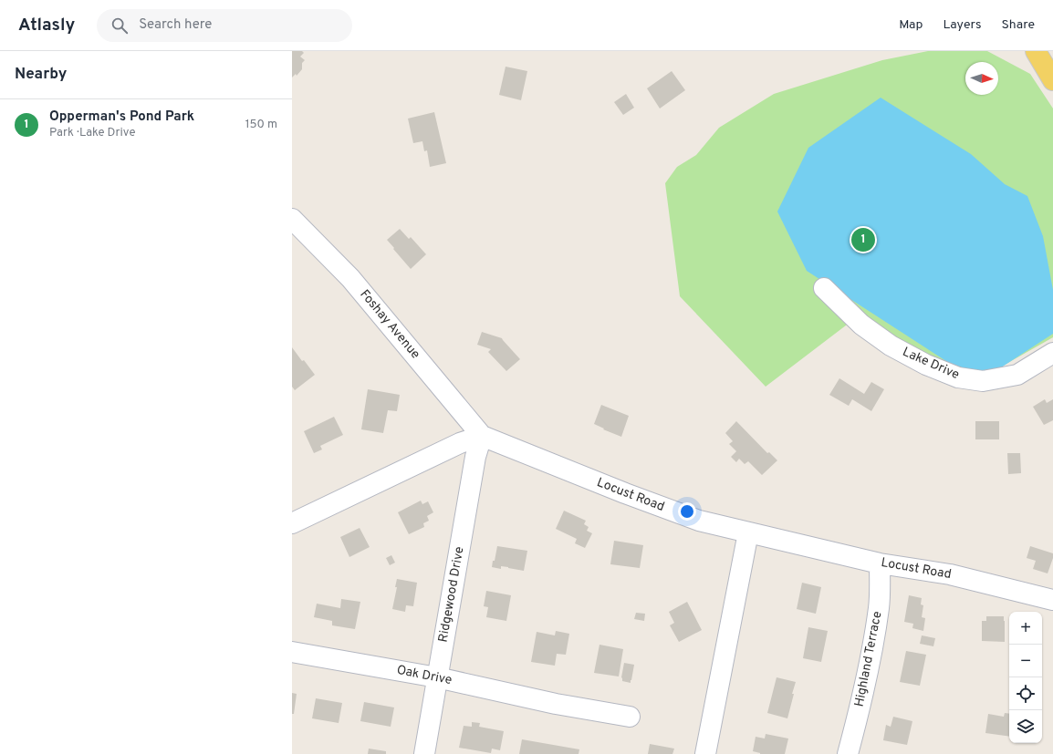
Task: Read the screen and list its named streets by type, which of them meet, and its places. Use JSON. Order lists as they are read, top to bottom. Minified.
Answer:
{"streets":{"street":["Foshay Avenue","Lake Drive","Locust Road","Ridgewood Drive","Highland Terrace","Oak Drive"]},"crossings":[["Foshay Avenue","Locust Road"],["Foshay Avenue","Ridgewood Drive"],["Locust Road","Ridgewood Drive"],["Locust Road","Highland Terrace"],["Ridgewood Drive","Oak Drive"]],"north":"right","page":{"header":"Atlasly","search":"Search here","nav":["Map","Layers","Share"],"heading":"Nearby","list":[{"mark":"1","name":"Opperman's Pond Park","note":"Park · Lake Drive","value":"150 m"}],"pins":"1","map_buttons":["+","−"]}}
